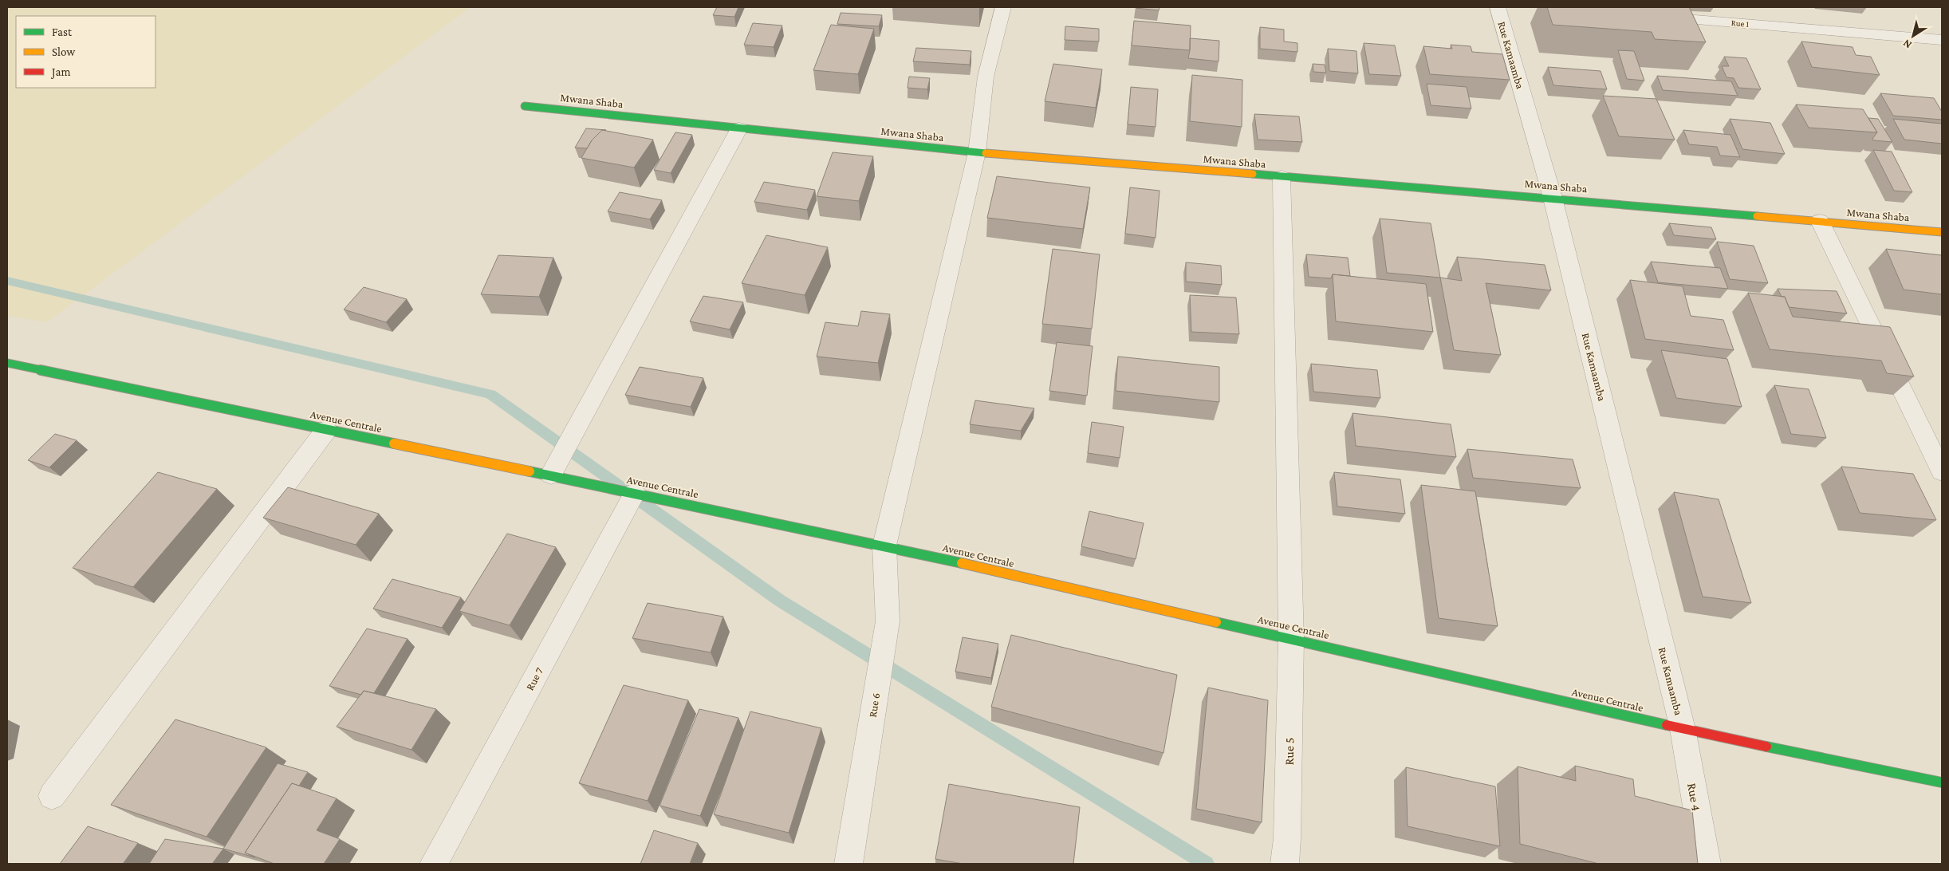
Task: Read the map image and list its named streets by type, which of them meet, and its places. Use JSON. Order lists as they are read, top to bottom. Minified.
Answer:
{"streets":{"street":["Rue 1","Rue Kamaamba","Mwana Shaba","Avenue Centrale","Rue 7","Rue 6","Rue 5","Rue 4"]},"crossings":[["Rue Kamaamba","Mwana Shaba"],["Rue Kamaamba","Avenue Centrale"],["Rue Kamaamba","Rue 4"],["Mwana Shaba","Rue 6"],["Mwana Shaba","Rue 5"],["Avenue Centrale","Rue 7"],["Avenue Centrale","Rue 6"],["Avenue Centrale","Rue 5"],["Avenue Centrale","Rue 4"]],"legend":["Fast","Slow","Jam"],"north":"bottom left"}
